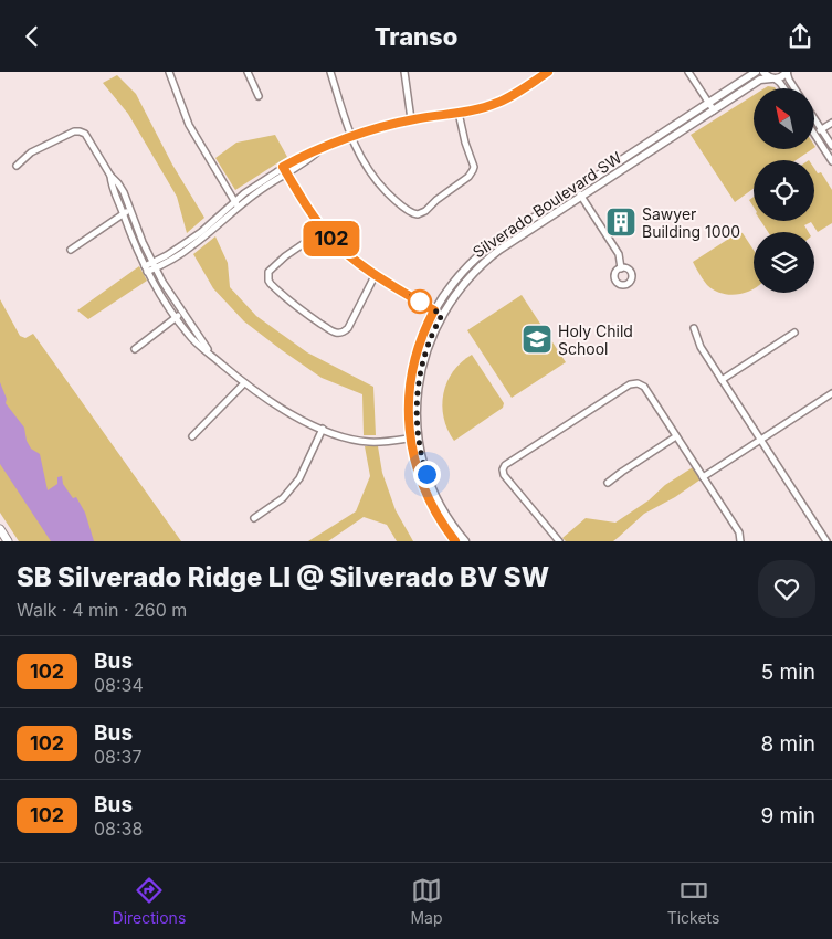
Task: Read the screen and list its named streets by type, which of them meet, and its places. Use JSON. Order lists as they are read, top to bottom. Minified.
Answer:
{"streets":{"street":["Silverado Boulevard SW"]},"places":{"building":["Sawyer Building 1000"],"school or university":["Holy Child School"]},"lines":["bus line 102"],"north":"top left","page":{"header":"Transo","on_map":"102","heading":["SB Silverado Ridge LI @ Silverado BV SW","Walk · 4 min · 260 m"],"list":[{"mark":"102","name":"Bus","note":"08:34","value":"5 min"},{"mark":"102","name":"Bus","note":"08:37","value":"8 min"},{"mark":"102","name":"Bus","note":"08:38","value":"9 min"}],"tabs":["Directions","Map","Tickets"]}}
